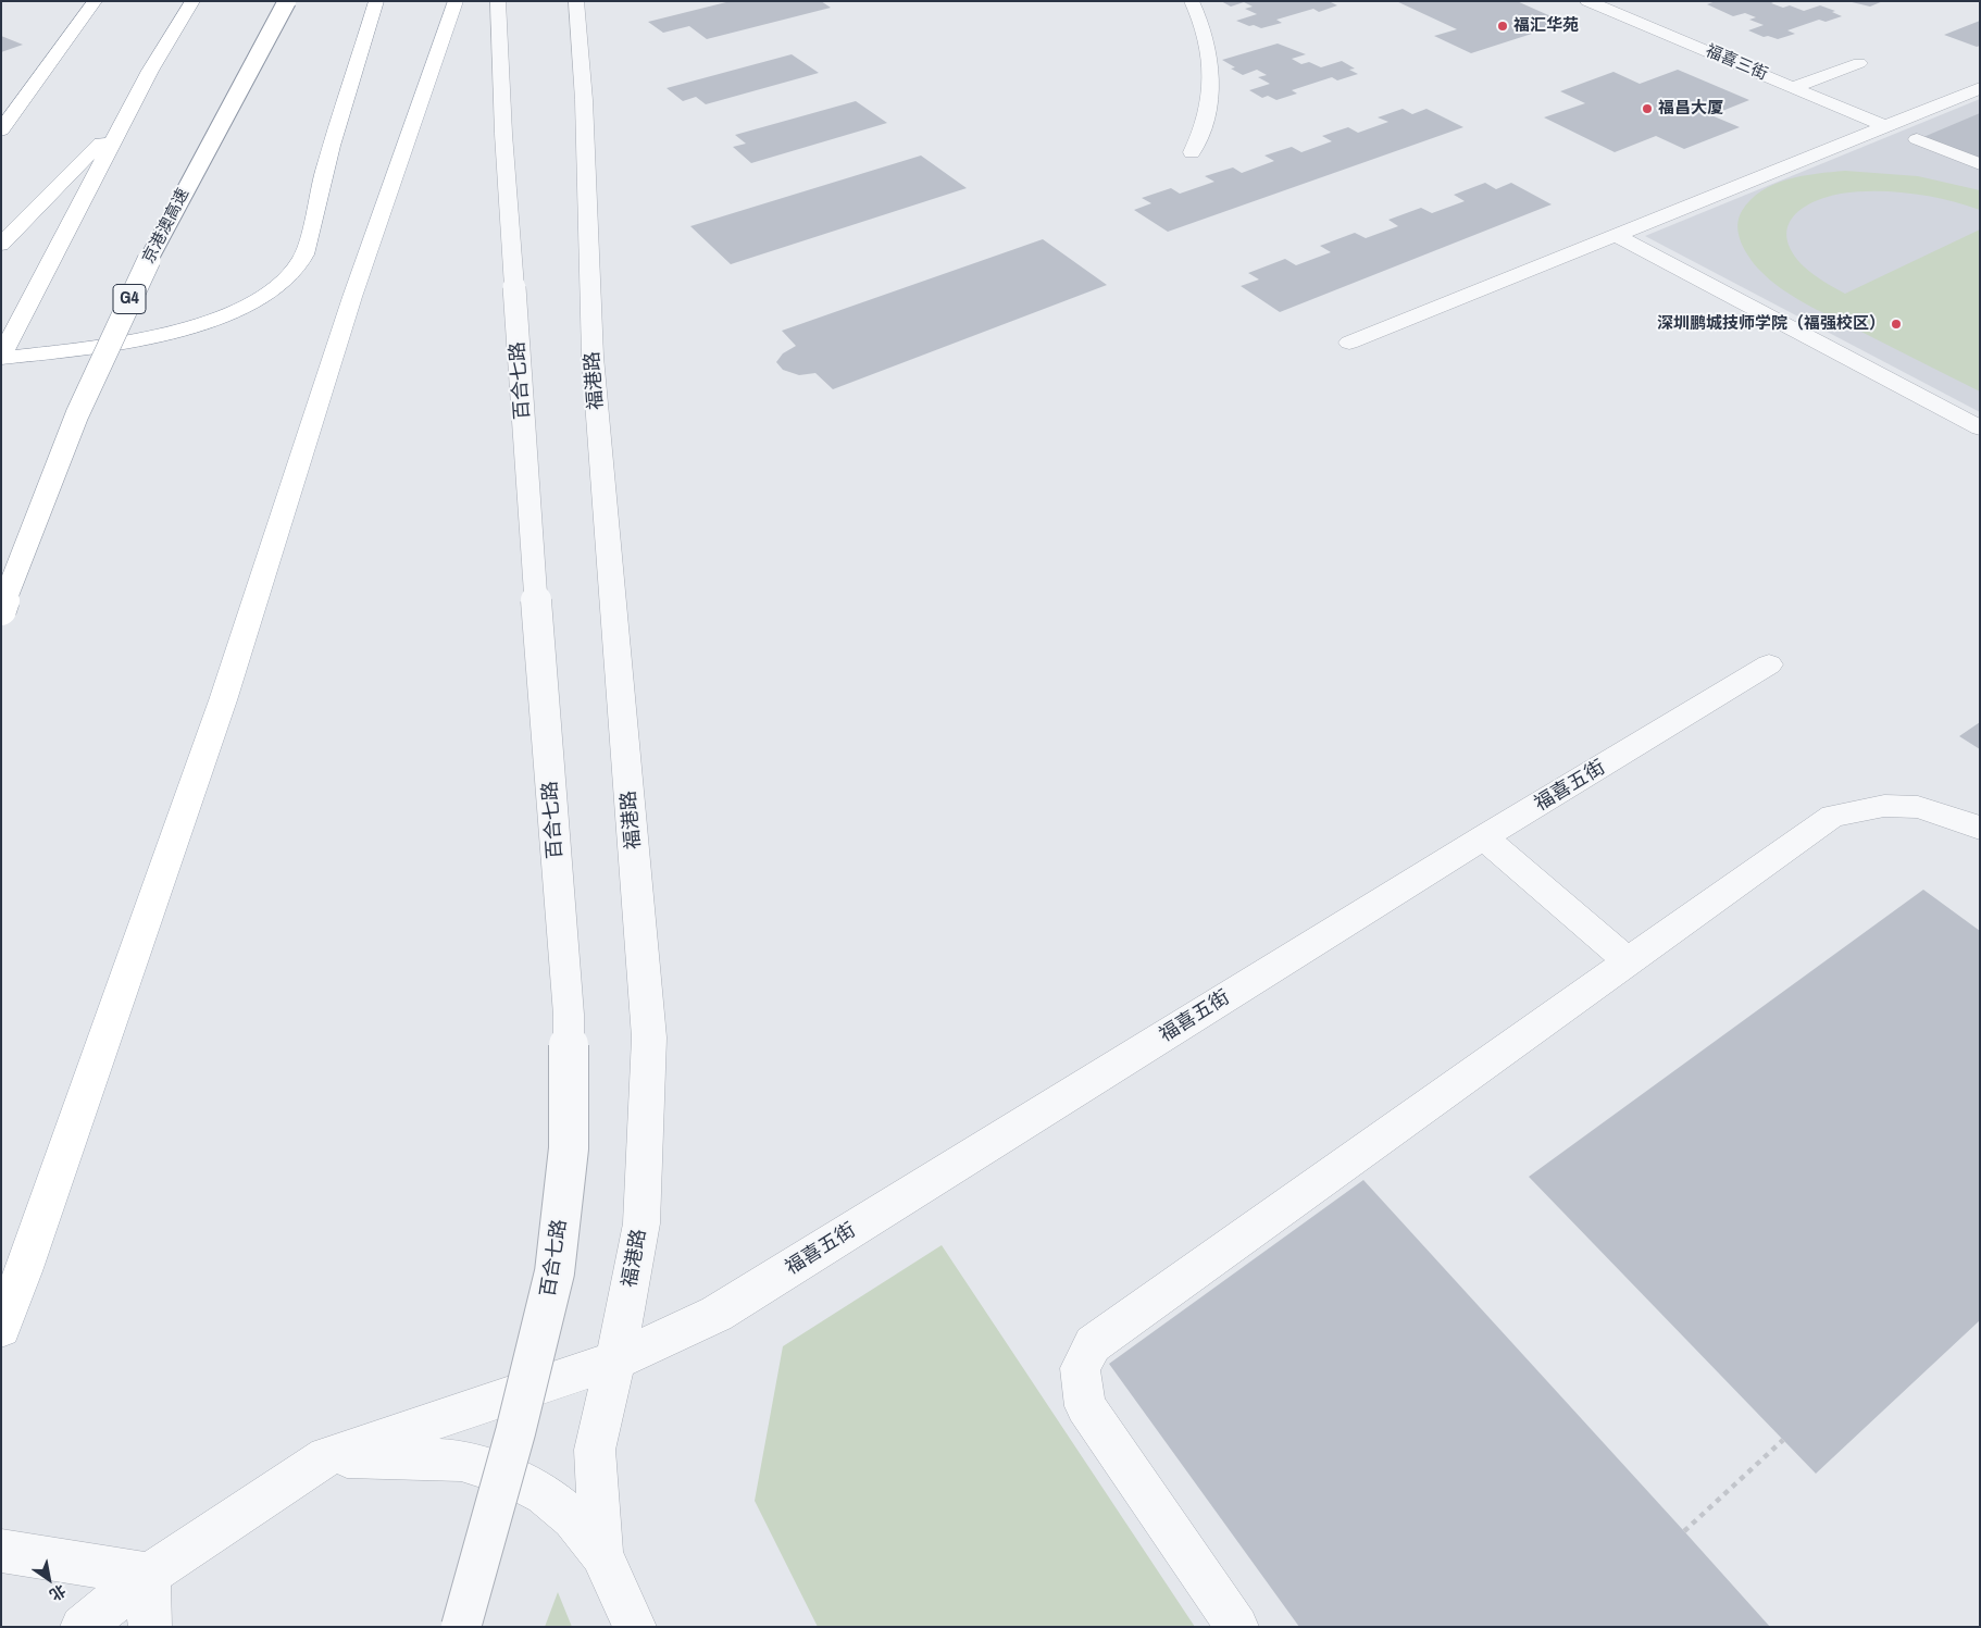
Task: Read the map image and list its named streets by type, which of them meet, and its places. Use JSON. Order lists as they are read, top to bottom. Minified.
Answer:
{"streets":{"main road":["京港澳高速","G4"],"street":["福喜三街","百合七路","福港路","福喜五街"]},"crossings":[["福港路","福喜五街"]],"places":["福汇华苑","福昌大厦","深圳鹏城技师学院（福强校区）"],"north":"bottom right"}
